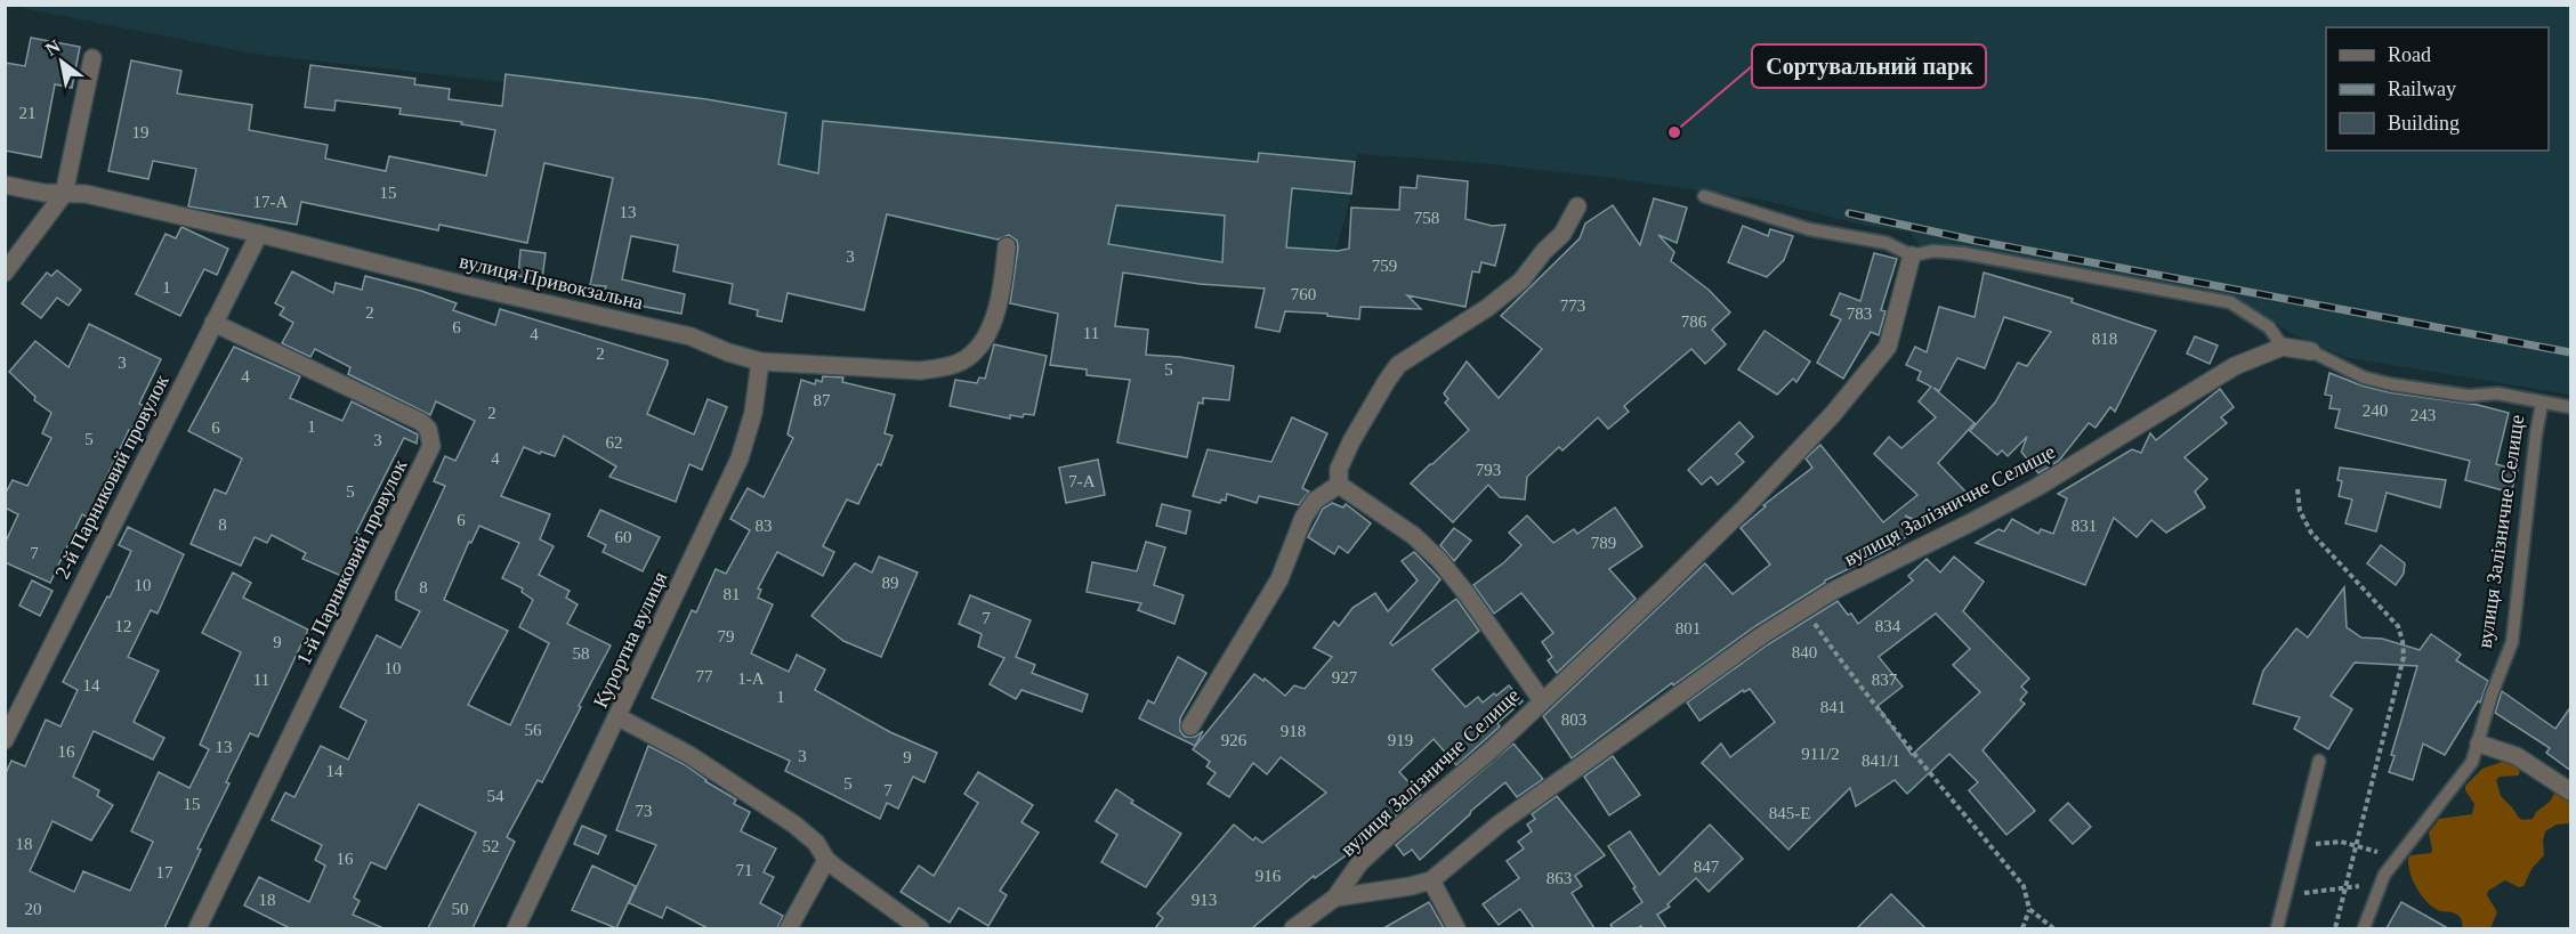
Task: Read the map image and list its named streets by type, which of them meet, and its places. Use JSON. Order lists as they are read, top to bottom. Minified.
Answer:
{"streets":{"street":["вулиця Привокзальна","2-й Парниковий провулок","вулиця Залізничне Селище","1-й Парниковий провулок","Курортна вулиця"]},"crossings":[["вулиця Привокзальна","2-й Парниковий провулок"],["вулиця Привокзальна","Курортна вулиця"],["2-й Парниковий провулок","1-й Парниковий провулок"]],"places":["Сортувальний парк"],"house_numbers":["21","19","15","17-А","13","758","3","759","1","760","773","2","783","786","6","11","4","818","2","3","5","4","87","240","2","243","1","6","5","3","62","4","793","7-А","5","6","8","83","831","60","789","7","89","10","8","81","7","12","834","801","79","9","840","58","10","77","927","1-А","11","837","14","1","841","803","56","918","926","919","13","16","911/2","3","9","841/1","14","5","7","54","15","73","845-Е","18","52","16","847","71","17","916","863","18","913","20","50"],"legend":["Road","Railway","Building"],"north":"top left"}
